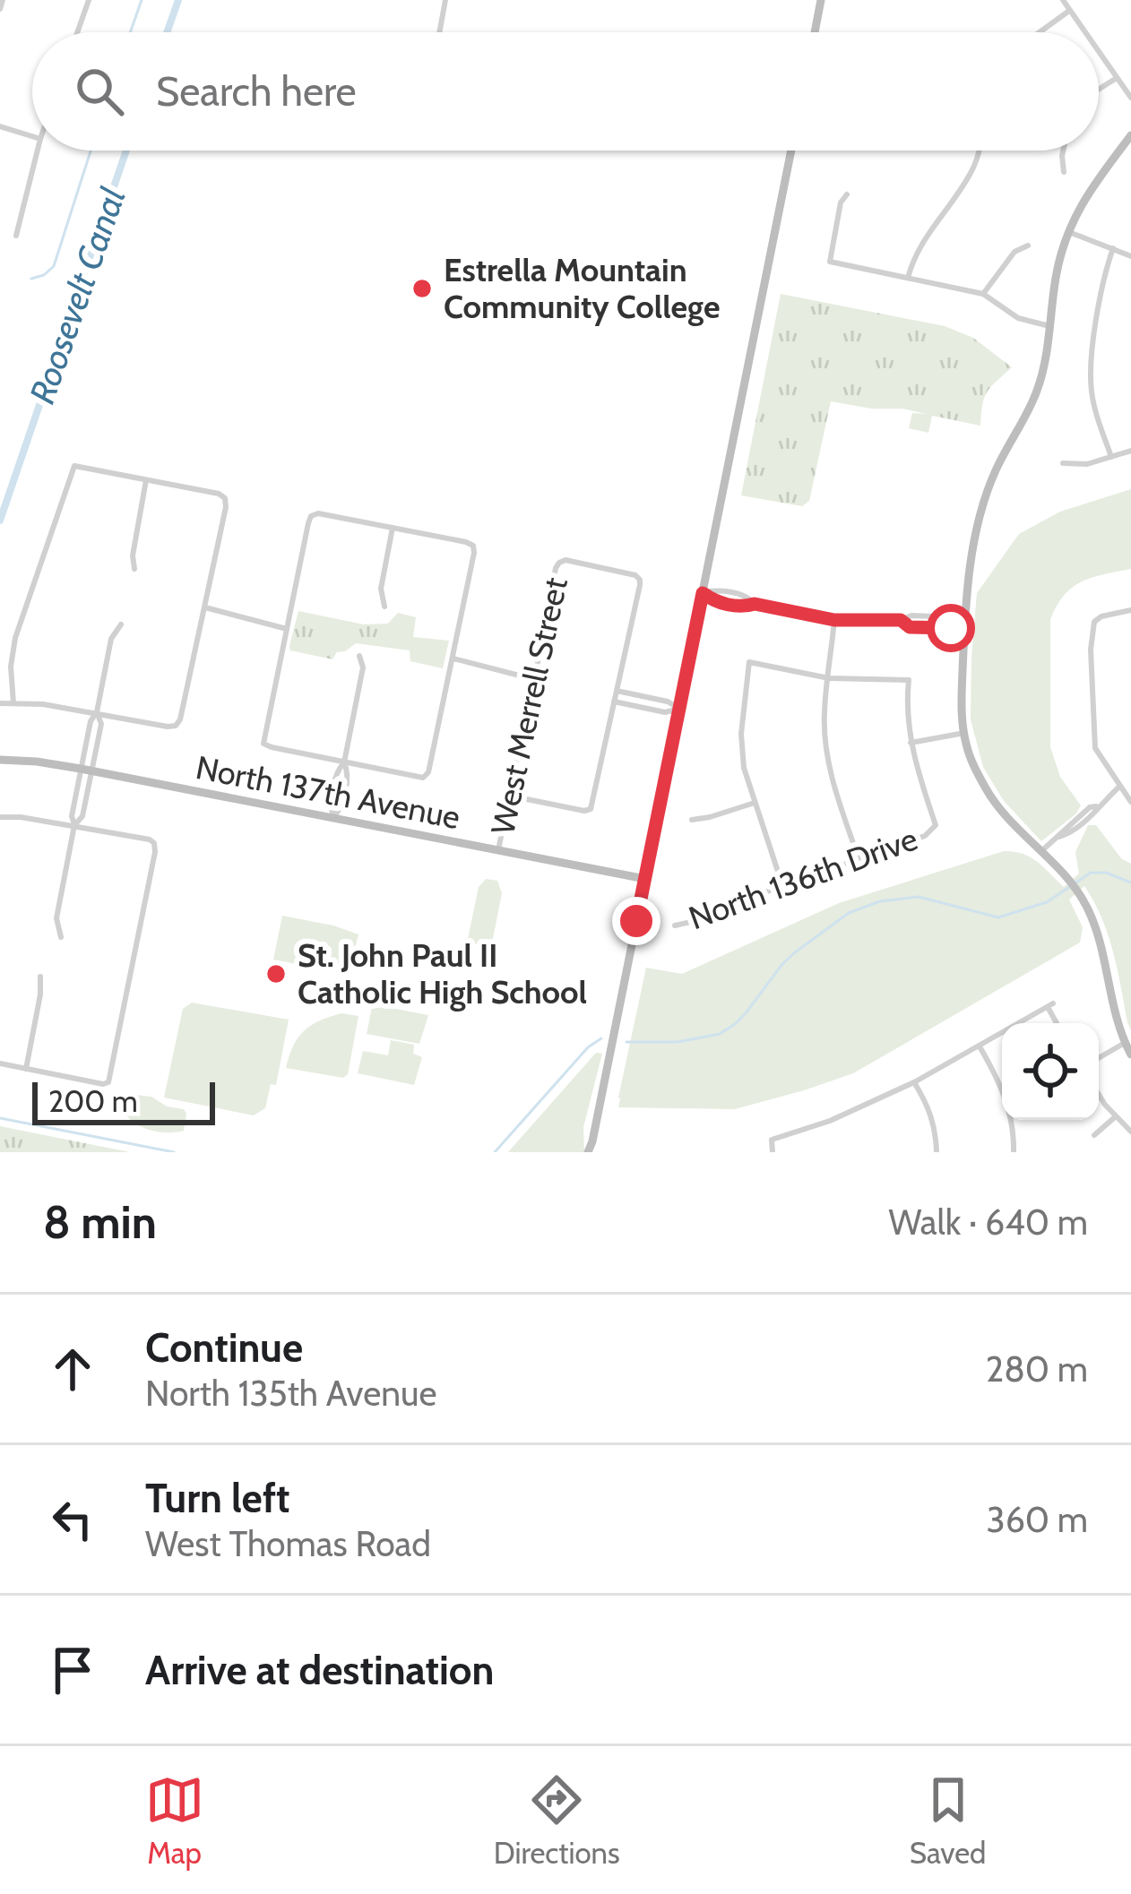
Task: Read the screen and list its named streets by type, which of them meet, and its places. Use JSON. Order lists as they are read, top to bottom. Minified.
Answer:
{"streets":{"street":["West Merrell Street","North 137th Avenue","North 136th Drive"]},"crossings":[["West Merrell Street","North 137th Avenue"]],"water":["Roosevelt Canal"],"places":["Estrella Mountain Community College","St. John Paul II Catholic High School"],"scale_bar":"200 m","page":{"search":"Search here","scale":"200 m","heading":["8 min","Walk · 640 m"],"list":[["Continue","North 135th Avenue","280 m"],["Turn left","West Thomas Road","360 m"],"Arrive at destination"],"nav":["Map","Directions","Saved"]}}
